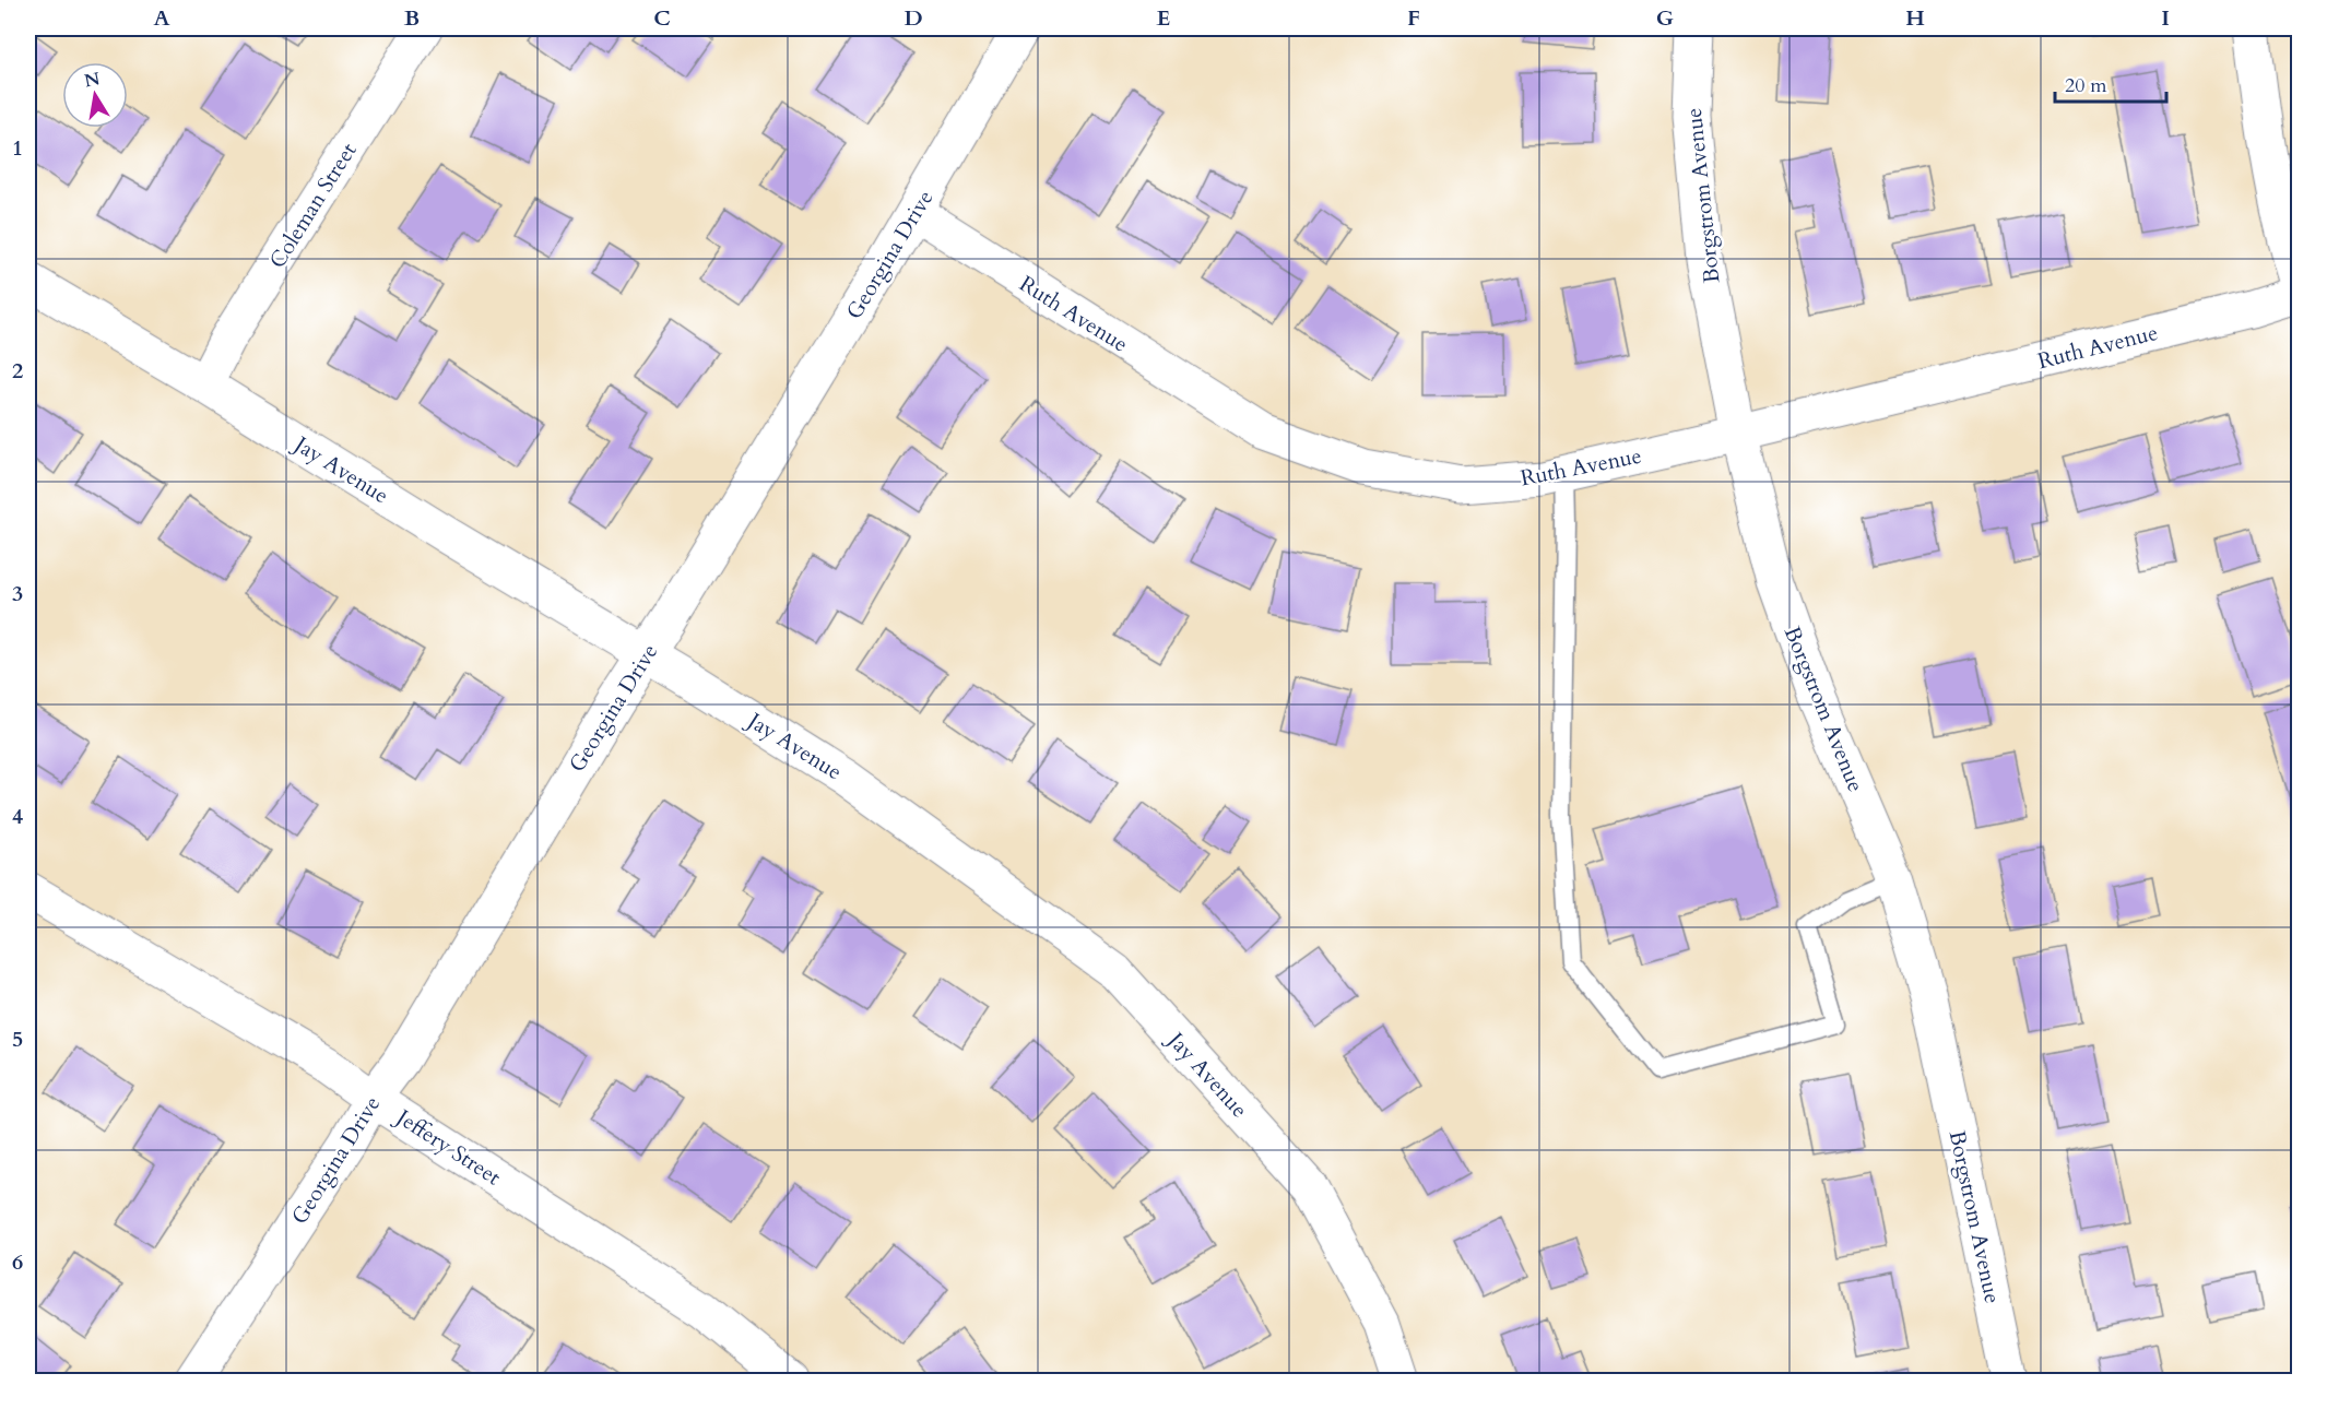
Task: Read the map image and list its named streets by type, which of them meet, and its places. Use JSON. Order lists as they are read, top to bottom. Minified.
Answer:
{"streets":{"street":["Borgstrom Avenue","Coleman Street","Georgina Drive","Ruth Avenue","Jay Avenue","Jeffery Street"]},"crossings":[["Borgstrom Avenue","Ruth Avenue"],["Coleman Street","Jay Avenue"],["Georgina Drive","Ruth Avenue"],["Georgina Drive","Jay Avenue"],["Georgina Drive","Jeffery Street"]],"scale_bar":"20 m","north":"top","grid":{"columns":["A","B","C","D","E","F","G","H","I"],"rows":["1","2","3","4","5","6"]}}
